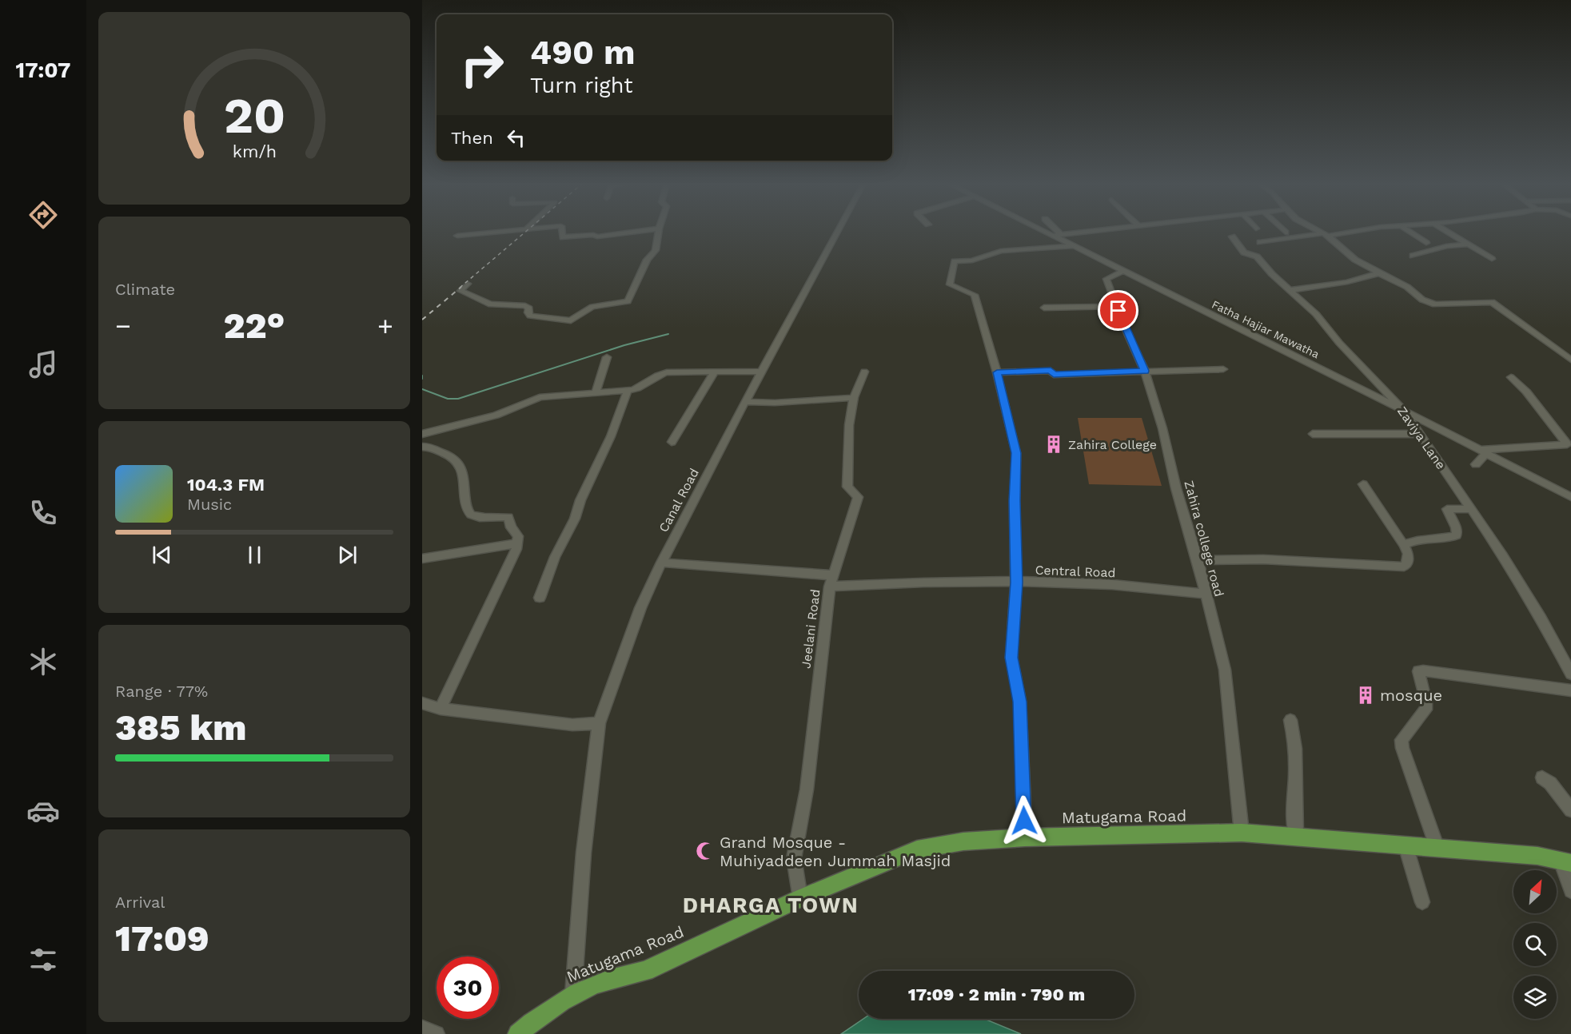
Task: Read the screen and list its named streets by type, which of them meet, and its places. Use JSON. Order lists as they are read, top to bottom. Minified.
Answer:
{"streets":{"main road":["Matugama Road"],"street":["Fatha Hajiar Mawatha","Zaviya Lane","Canal Road","Zahira college road","Central Road","Jeelani Road"]},"crossings":[["Fatha Hajiar Mawatha","Zaviya Lane"],["Fatha Hajiar Mawatha","Zahira college road"],["Canal Road","Matugama Road"],["Zahira college road","Central Road"],["Zahira college road","Matugama Road"],["Central Road","Jeelani Road"],["Jeelani Road","Matugama Road"]],"districts":["DHARGA TOWN"],"places":{"building":["Zahira College","mosque"],"mosque":["Grand Mosque - Muhiyaddeen Jummah Masjid"]},"north":"top right","page":{"tabs":"17:07","turn":["490 m","Turn right"],"then":"Then","tile":["Climate",["Range · 77%","385 km"],["Arrival","17:09"]],"heat":["−","22°","+"],"song":["104.3 FM","Music"],"limit":"30","trip":"17:09 · 2 min · 790 m","gauge":["20","km/h"]}}
